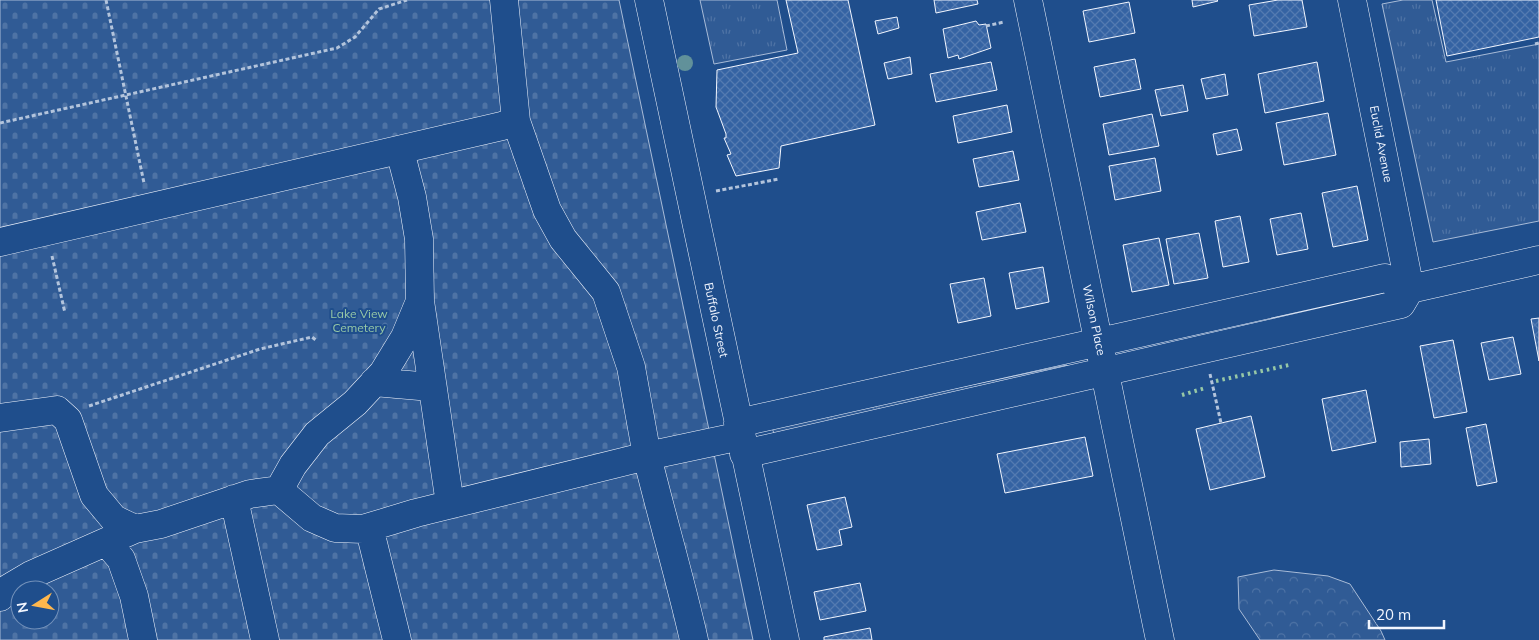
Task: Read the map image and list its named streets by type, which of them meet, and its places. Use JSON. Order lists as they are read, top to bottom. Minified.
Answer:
{"streets":{"street":["Euclid Avenue","Buffalo Street","Wilson Place"]},"parks":["Lake View Cemetery"],"scale_bar":"20 m","north":"left"}
